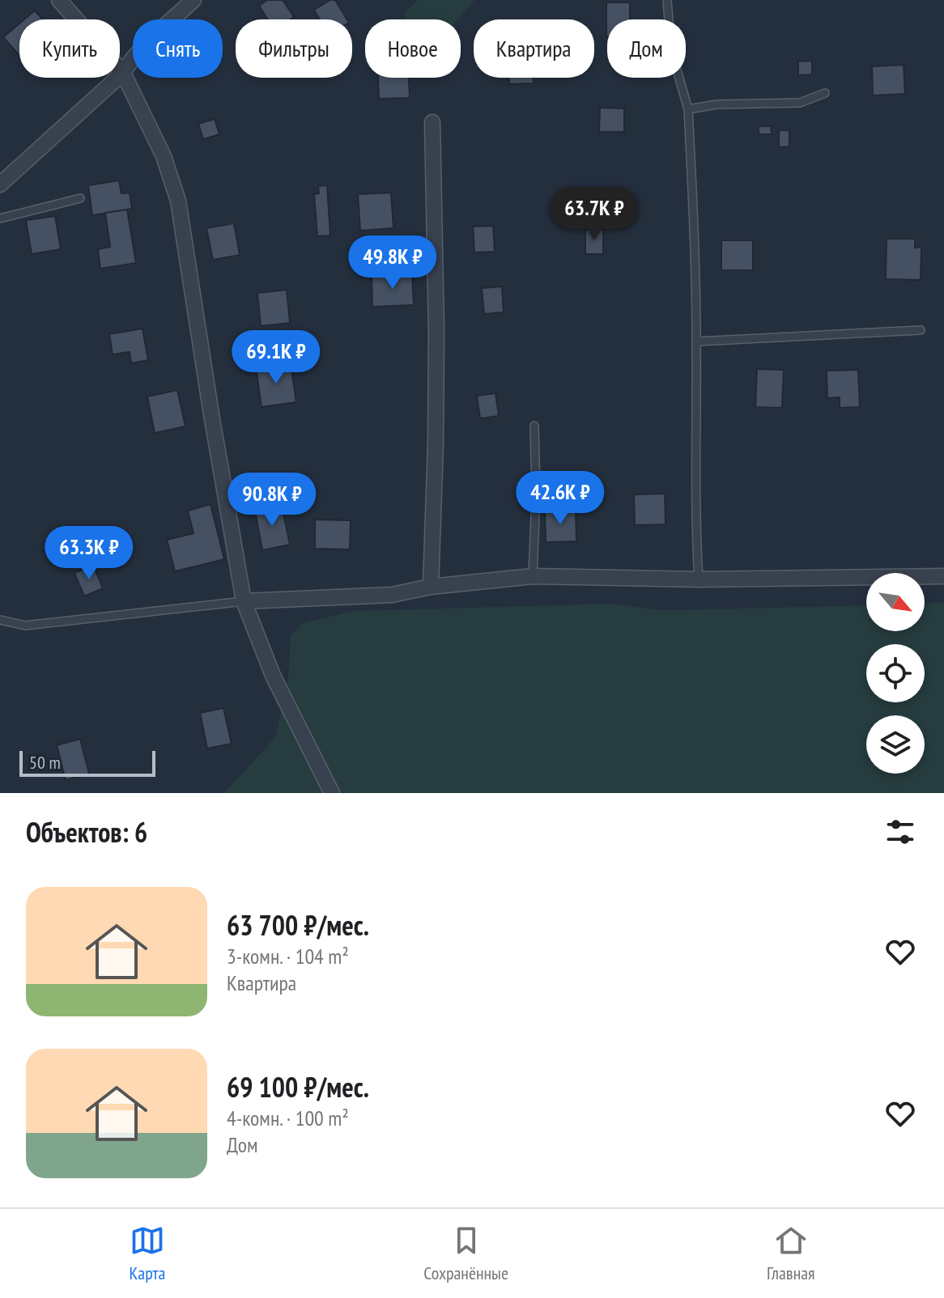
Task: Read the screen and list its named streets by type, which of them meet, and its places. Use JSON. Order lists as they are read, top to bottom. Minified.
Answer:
{"scale_bar":"50 m","north":"bottom right","page":{"chip":["Купить","Снять","Фильтры","Новое","Квартира","Дом"],"price":["63.7K ₽","49.8K ₽","69.1K ₽","42.6K ₽","90.8K ₽","63.3K ₽"],"scale":"50 m","heading":"Объектов: 6","list":[{"name":"63 700 ₽/мес.","note":"3-комн. · 104 m² · Квартира"},{"name":"69 100 ₽/мес.","note":"4-комн. · 100 m² · Дом"}],"tabs":["Карта","Сохранённые","Главная"]}}
